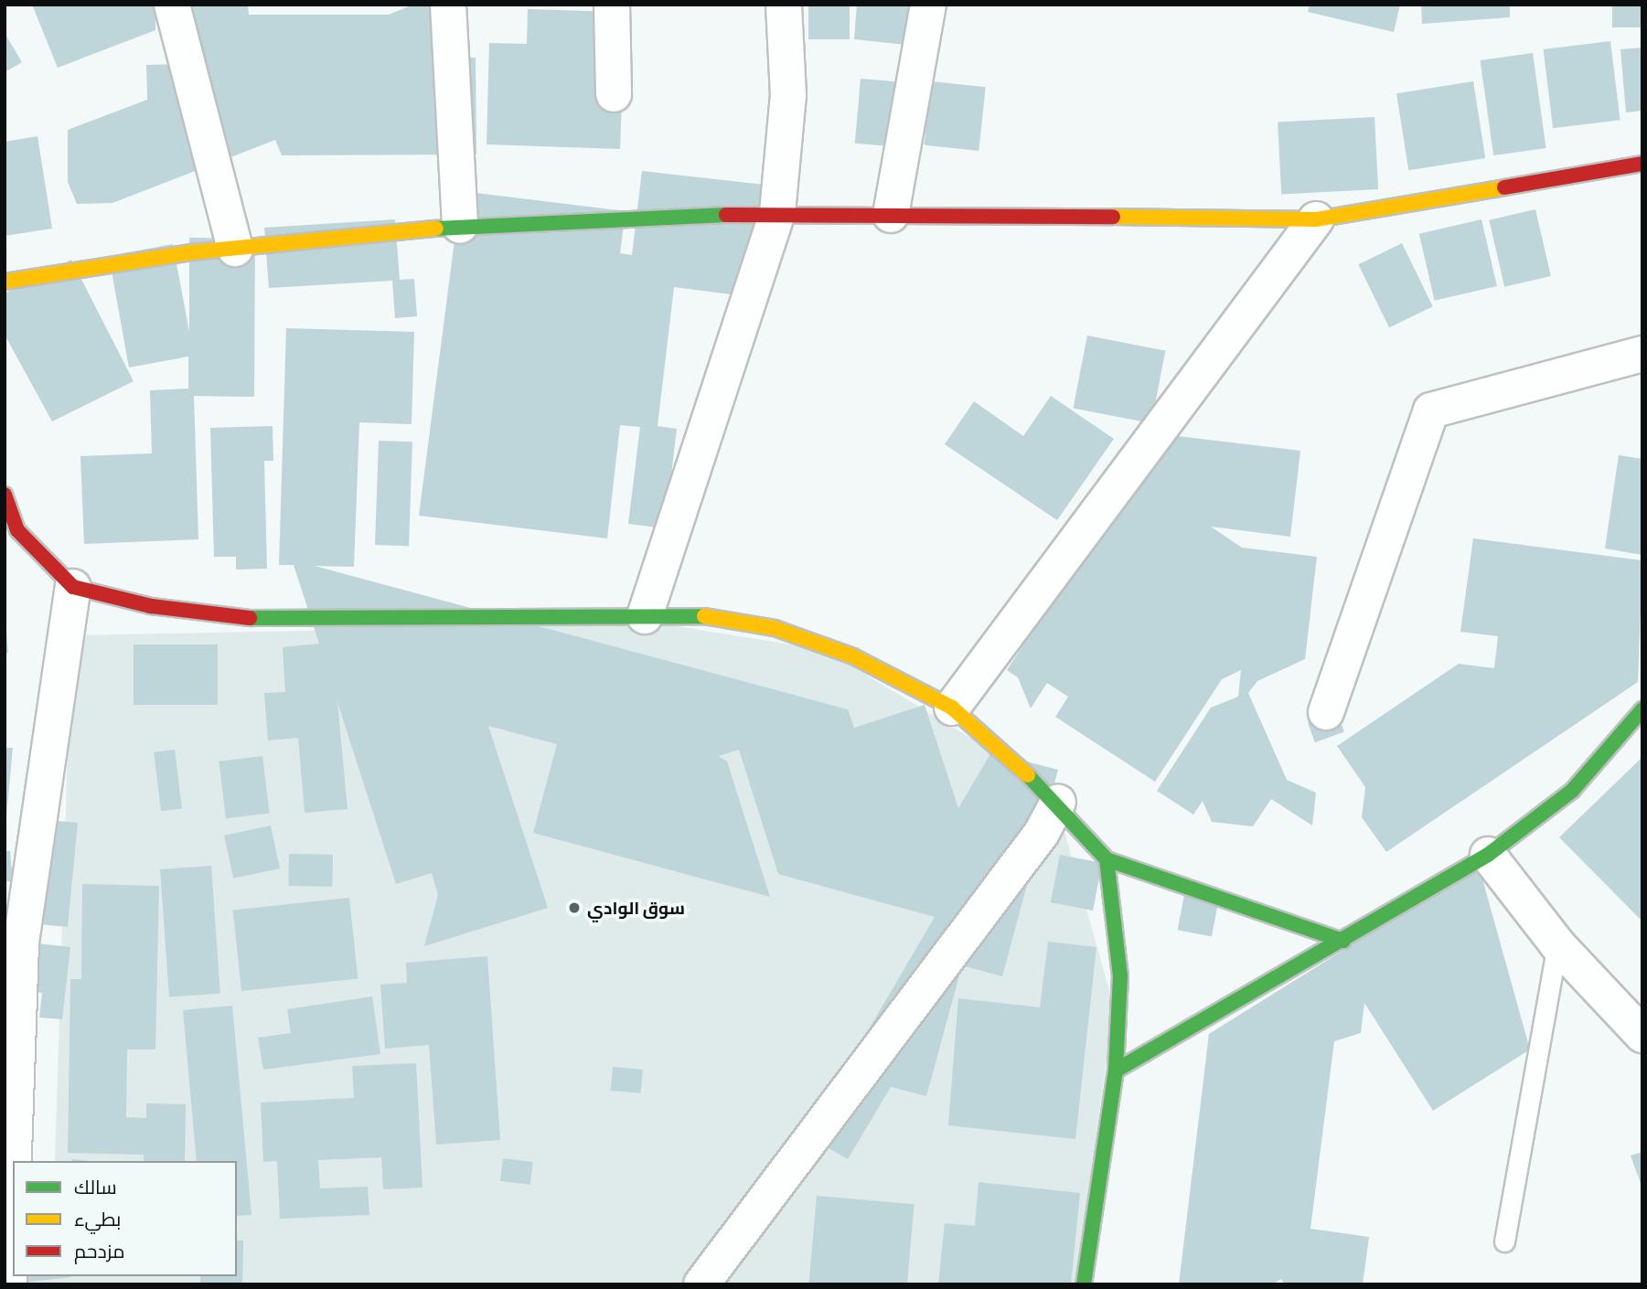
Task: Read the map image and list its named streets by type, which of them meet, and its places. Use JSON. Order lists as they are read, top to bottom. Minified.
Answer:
{"places":["سوق الوادي"],"legend":["سالك","بطيء","مزدحم"]}
